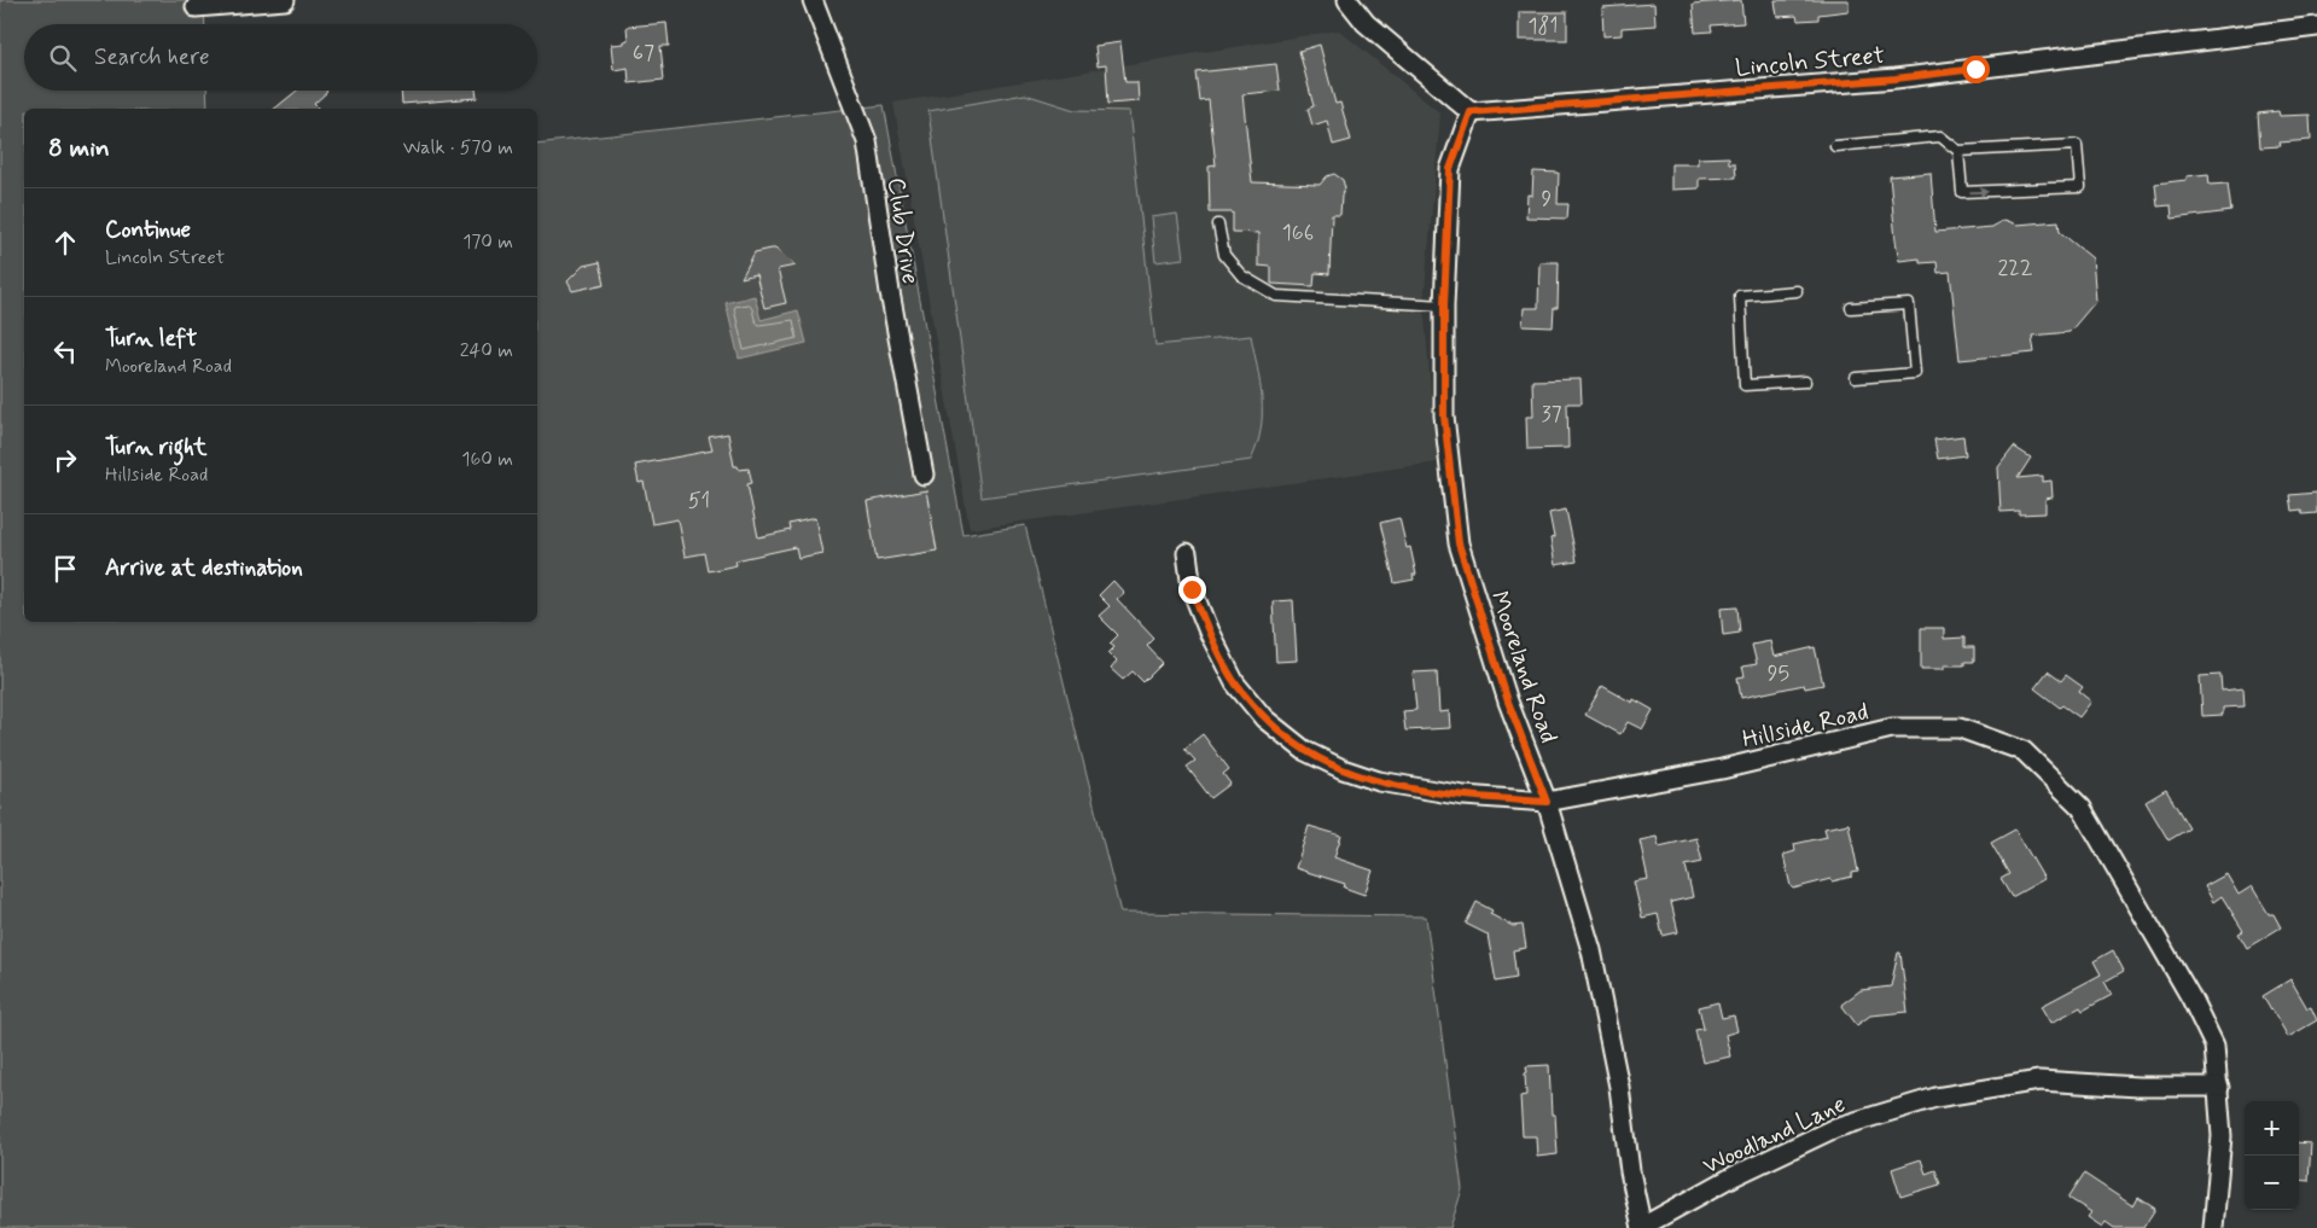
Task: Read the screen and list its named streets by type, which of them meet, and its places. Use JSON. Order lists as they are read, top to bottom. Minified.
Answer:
{"streets":{"street":["Lincoln Street","Club Drive","Mooreland Road","Hillside Road","Woodland Lane"]},"crossings":[["Lincoln Street","Mooreland Road"],["Mooreland Road","Hillside Road"],["Mooreland Road","Woodland Lane"],["Hillside Road","Woodland Lane"]],"house_numbers":["181","67","9","166","222","37","51","95"],"page":{"search":"Search here","heading":["8 min","Walk · 570 m"],"list":[["Continue","Lincoln Street","170 m"],["Turn left","Mooreland Road","240 m"],["Turn right","Hillside Road","160 m"],"Arrive at destination"],"map_buttons":["+","−"]}}
